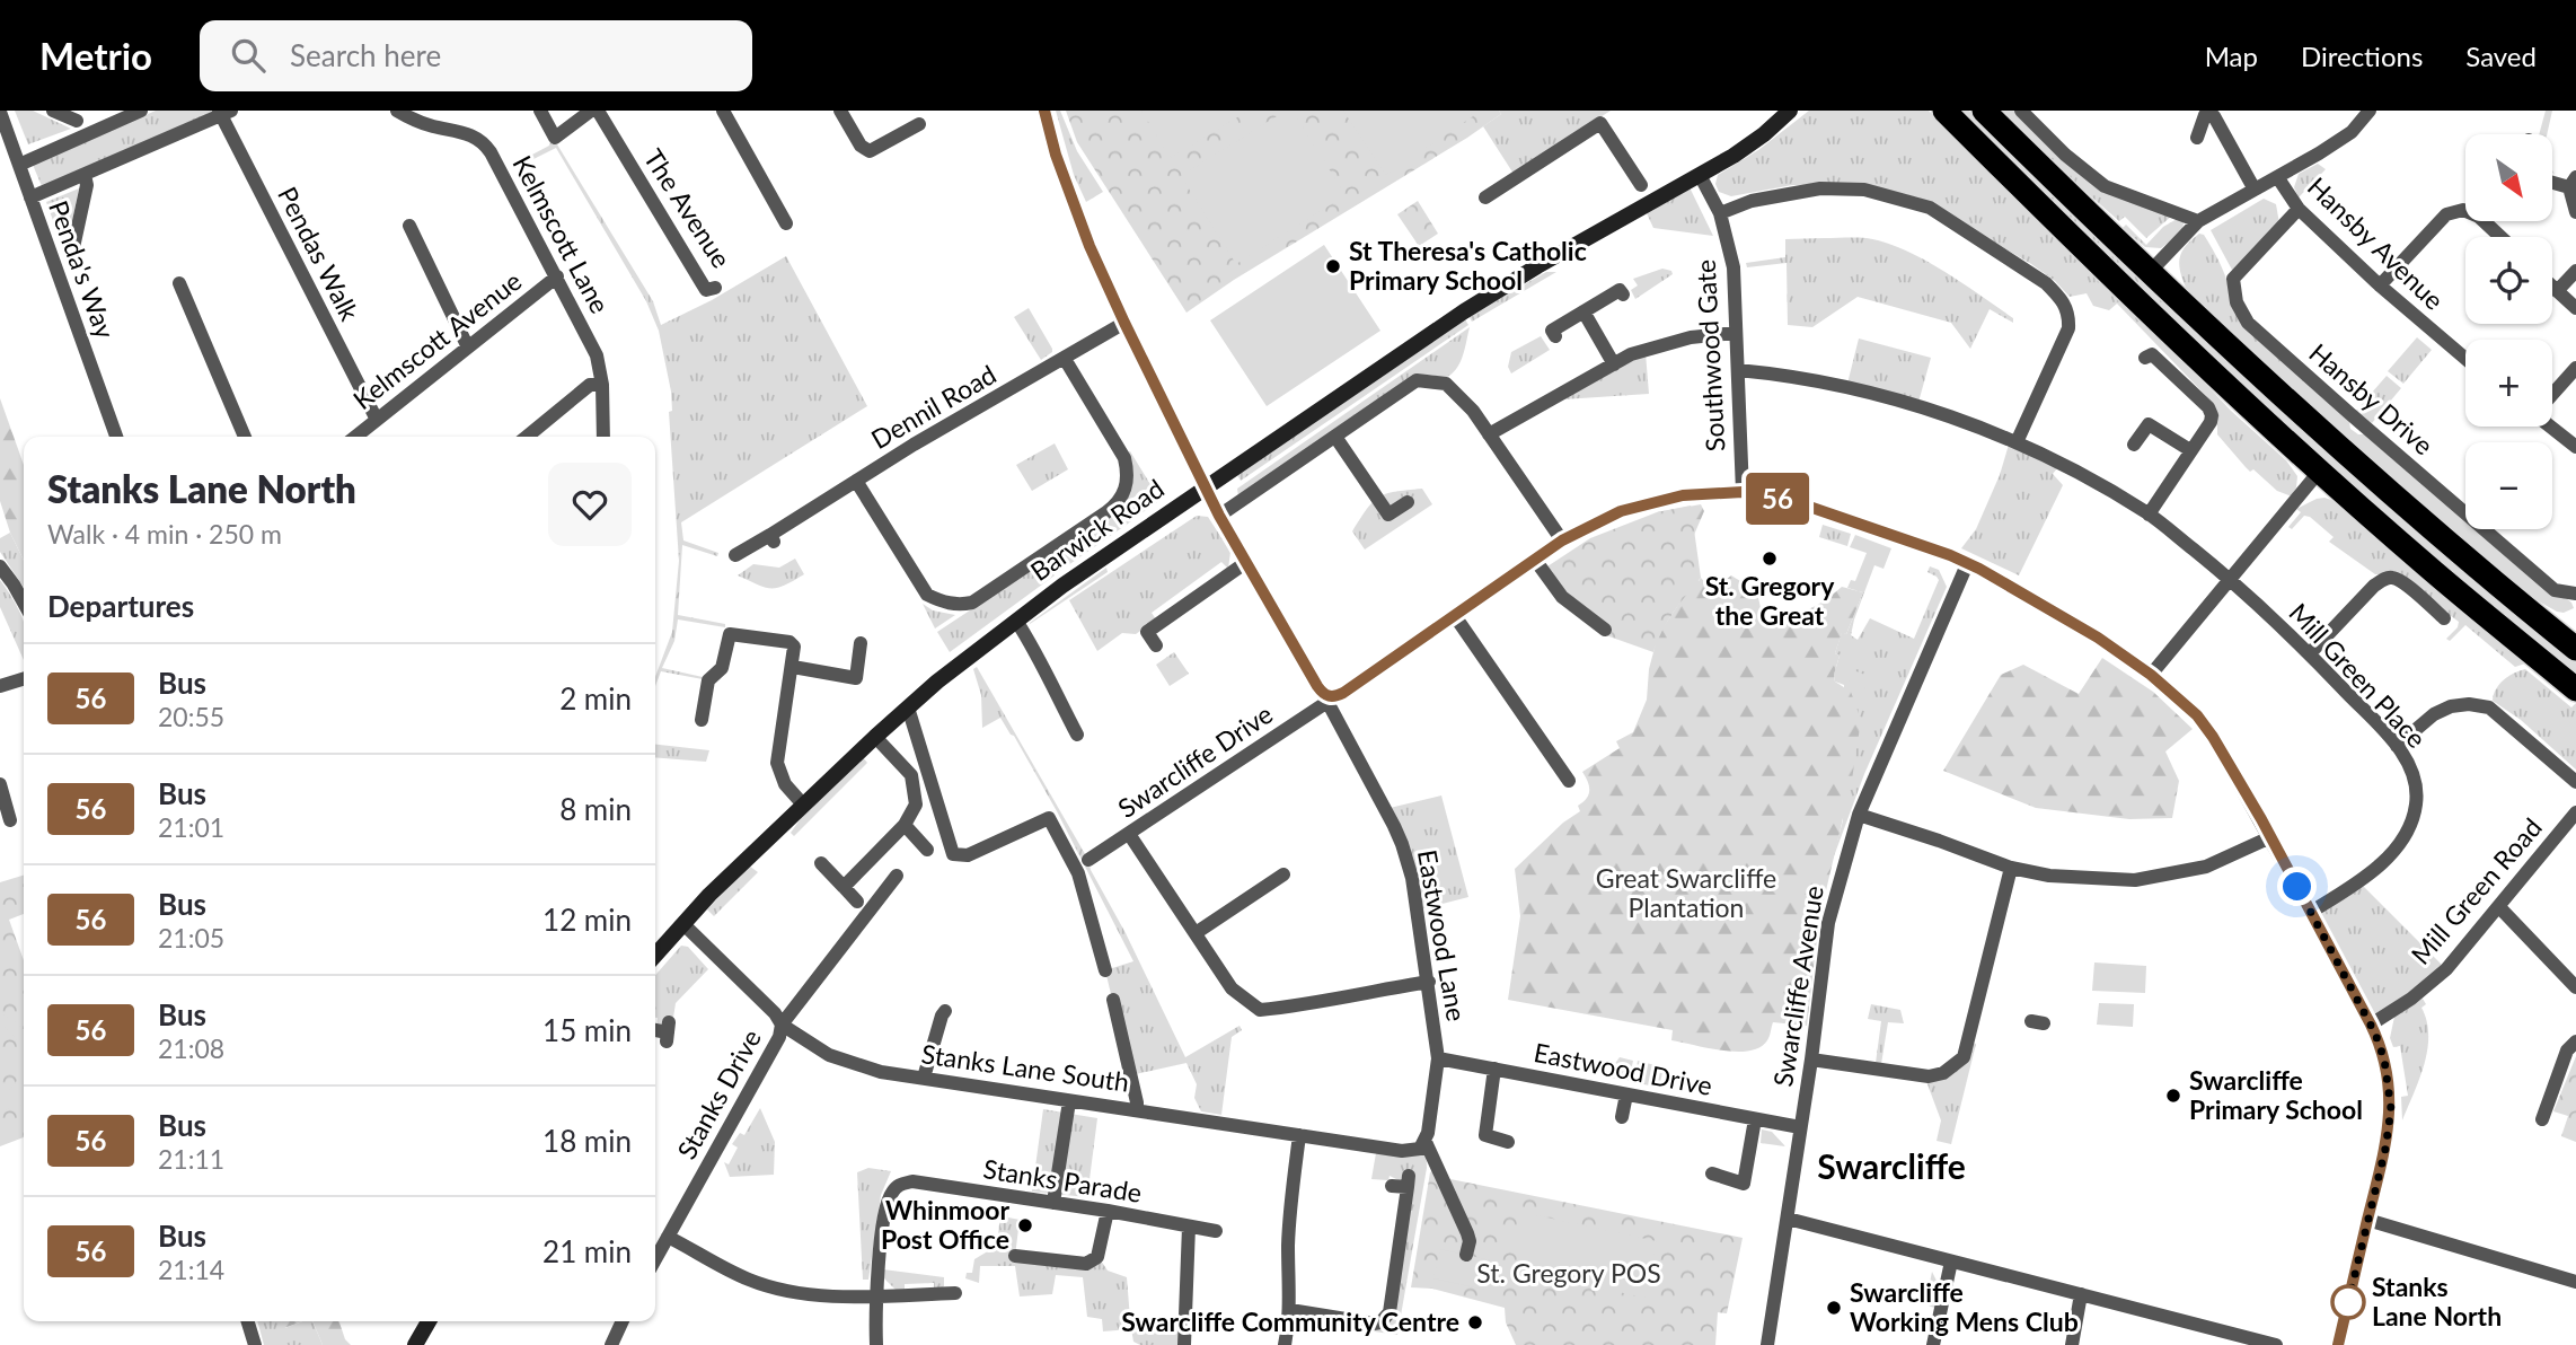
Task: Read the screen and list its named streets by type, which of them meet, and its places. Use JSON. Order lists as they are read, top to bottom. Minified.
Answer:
{"streets":{"street":["The Avenue","Kelmscott Lane","Hansby Avenue","Pendas Walk","Penda's Way","Kelmscott Avenue","Southwood Gate","Hansby Drive","Dennil Road","Barwick Road","Mill Green Place","Swarcliffe Drive","Mill Green Road","Eastwood Lane","Swarcliffe Avenue","Stanks Lane South","Eastwood Drive","Stanks Drive","Stanks Parade"]},"crossings":[["Kelmscott Lane","Kelmscott Avenue"],["Hansby Avenue","Hansby Drive"],["Pendas Walk","Kelmscott Avenue"],["Southwood Gate","Barwick Road"],["Southwood Gate","Mill Green Place"],["Southwood Gate","Swarcliffe Drive"],["Dennil Road","Eastwood Lane"],["Barwick Road","Eastwood Lane"],["Barwick Road","Stanks Lane South"],["Mill Green Place","Swarcliffe Drive"],["Swarcliffe Drive","Mill Green Road"],["Swarcliffe Drive","Eastwood Lane"],["Swarcliffe Drive","Swarcliffe Avenue"],["Eastwood Lane","Stanks Lane South"],["Eastwood Lane","Eastwood Drive"],["Swarcliffe Avenue","Eastwood Drive"],["Stanks Lane South","Stanks Drive"]],"districts":["Swarcliffe"],"parks":["Great Swarcliffe Plantation","St. Gregory POS"],"places":["St Theresa's Catholic Primary School","St. Gregory the Great","Swarcliffe Primary School","Whinmoor Post Office","Stanks Lane North","Swarcliffe Working Mens Club","Swarcliffe Community Centre"],"lines":["bus line 56"],"north":"bottom right","page":{"header":"Metrio","search":"Search here","nav":["Map","Directions","Saved"],"on_map":"56","map_buttons":["+","−"],"heading":[["Stanks Lane North","Walk · 4 min · 250 m"],"Departures"],"list":[{"mark":"56","name":"Bus","note":"20:55","value":"2 min"},{"mark":"56","name":"Bus","note":"21:01","value":"8 min"},{"mark":"56","name":"Bus","note":"21:05","value":"12 min"},{"mark":"56","name":"Bus","note":"21:08","value":"15 min"},{"mark":"56","name":"Bus","note":"21:11","value":"18 min"},{"mark":"56","name":"Bus","note":"21:14","value":"21 min"}]}}
